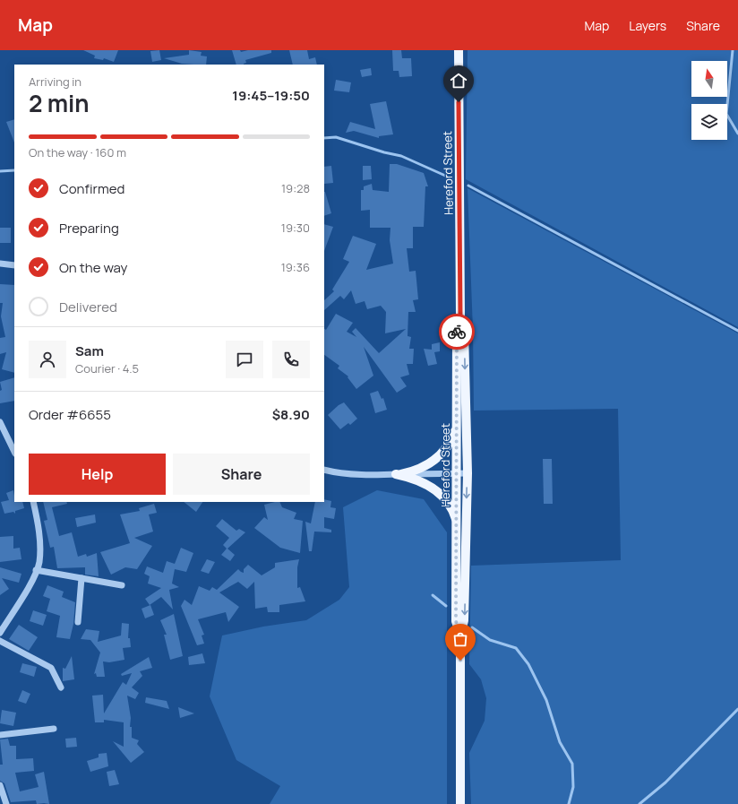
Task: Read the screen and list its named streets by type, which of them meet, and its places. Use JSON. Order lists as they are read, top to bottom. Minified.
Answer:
{"streets":{"main road":["Hereford Street"]},"north":"top","page":{"header":"Map","nav":["Map","Layers","Share"],"heading":["2 min","Arriving in","19:45–19:50"],"panel":["Sam","Courier · 4.5","Order #6655","$8.90"],"bar":"On the way · 160 m","list":[["Confirmed","19:28"],["Preparing","19:30"],["On the way","19:36"],"Delivered"],"buttons":["Help","Share"]}}
